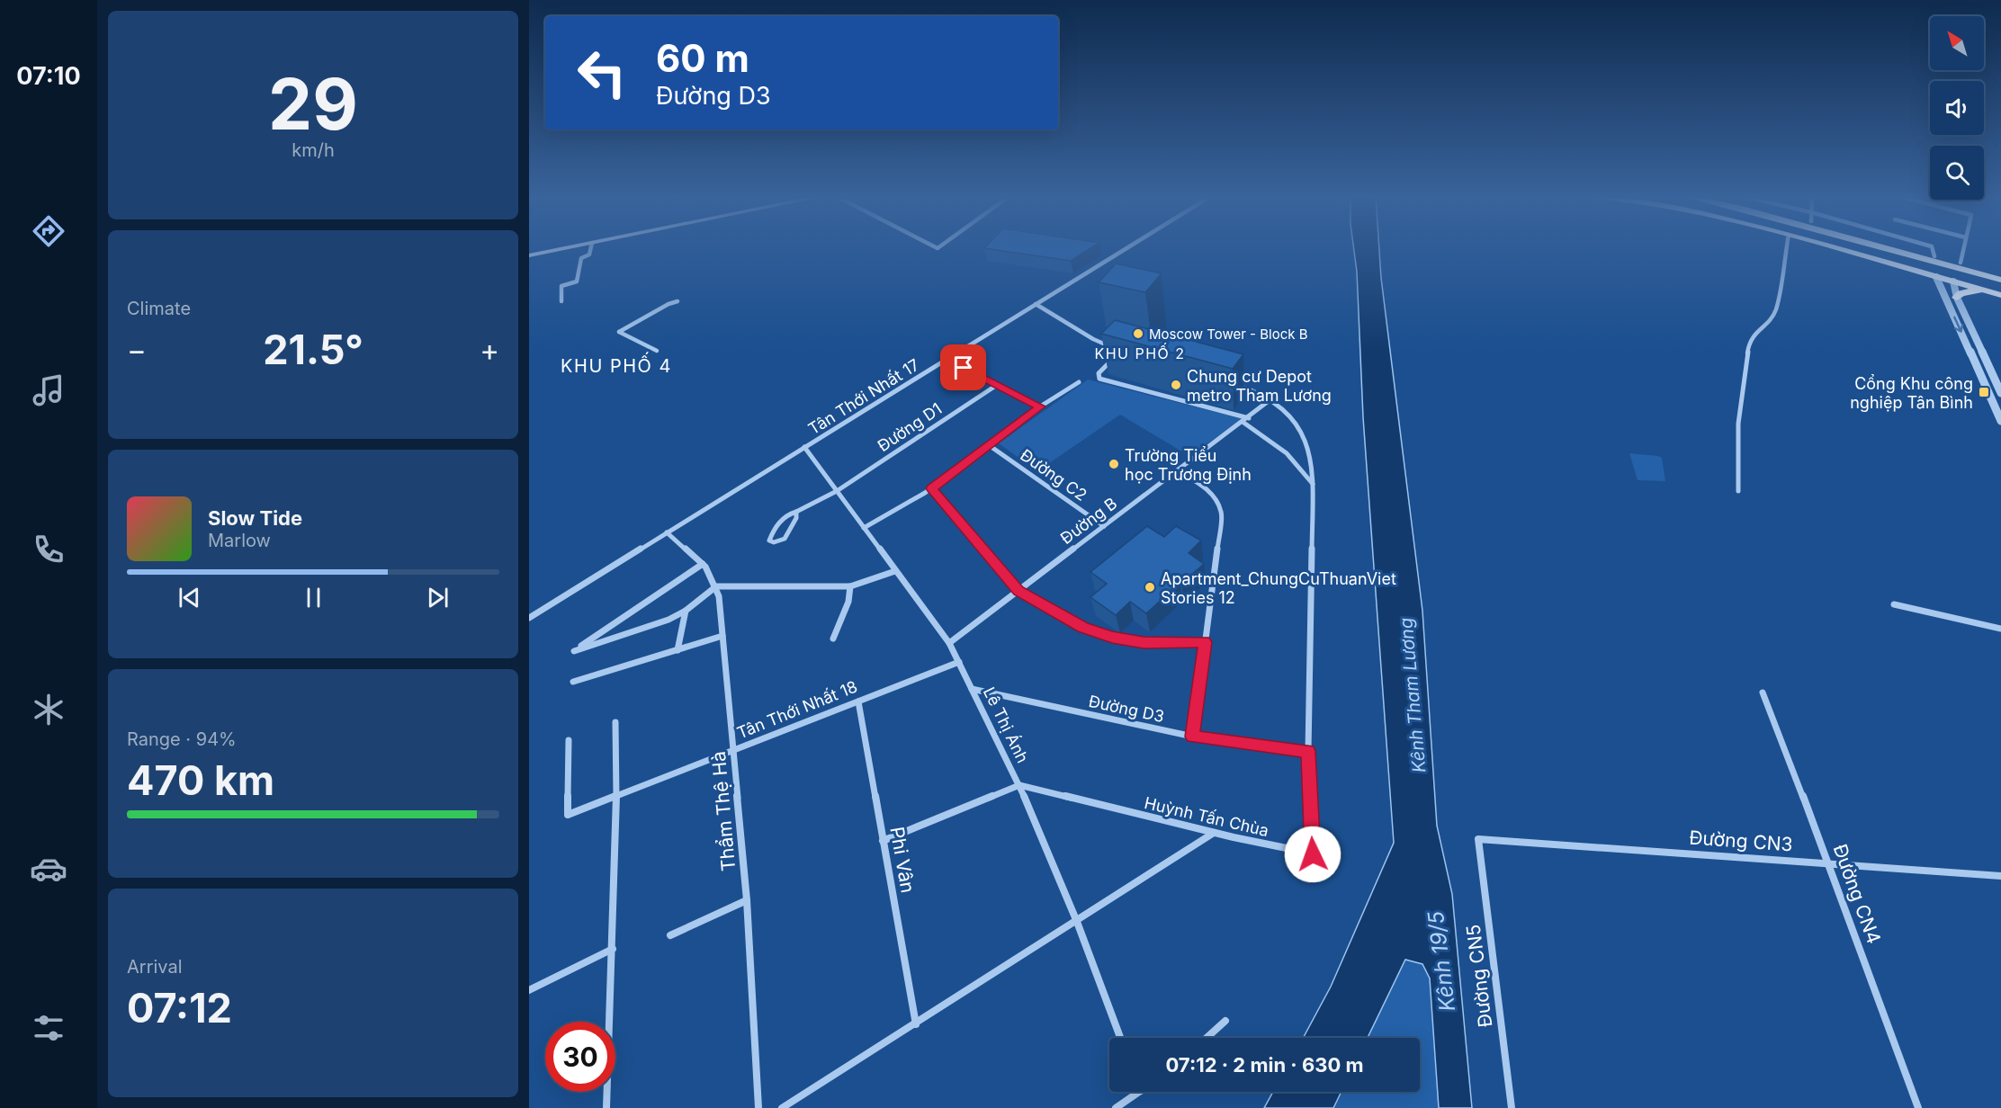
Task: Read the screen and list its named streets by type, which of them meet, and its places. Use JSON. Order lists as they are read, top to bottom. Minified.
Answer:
{"streets":{"street":["Tân Thới Nhất 17","Đường D1","Đường C2","Đường B","Đường D3","Tân Thới Nhất 18","Lê Thị Ánh","Thẩm Thệ Hà","Huỳnh Tấn Chùa","Đường CN3","Phi Vân","Đường CN4","Đường CN5"]},"crossings":[["Tân Thới Nhất 17","Lê Thị Ánh"],["Tân Thới Nhất 17","Thẩm Thệ Hà"],["Đường D1","Lê Thị Ánh"],["Đường C2","Đường B"],["Đường B","Lê Thị Ánh"],["Đường B","Huỳnh Tấn Chùa"],["Đường D3","Lê Thị Ánh"],["Đường D3","Huỳnh Tấn Chùa"],["Tân Thới Nhất 18","Lê Thị Ánh"],["Tân Thới Nhất 18","Thẩm Thệ Hà"],["Tân Thới Nhất 18","Phi Vân"],["Lê Thị Ánh","Huỳnh Tấn Chùa"],["Đường CN3","Đường CN4"],["Đường CN3","Đường CN5"]],"districts":["KHU PHỐ 2","KHU PHỐ 4"],"water":["Kênh Tham Lương","Kênh 19/5"],"places":{"other":["Moscow Tower - Block B","Chung cư Depot metro Tham Lương","Trường Tiểu học Trương Định","Apartment_ChungCuThuanViet Stories 12"],"transit":["Cổng Khu công nghiệp Tân Bình"]},"north":"top left","page":{"tabs":"07:10","tile":[["29","km/h"],"Climate",["Range · 94%","470 km"],["Arrival","07:12"]],"turn":["60 m","Đường D3"],"heat":["−","21.5°","+"],"song":["Slow Tide","Marlow"],"limit":"30","trip":"07:12 · 2 min · 630 m"}}
